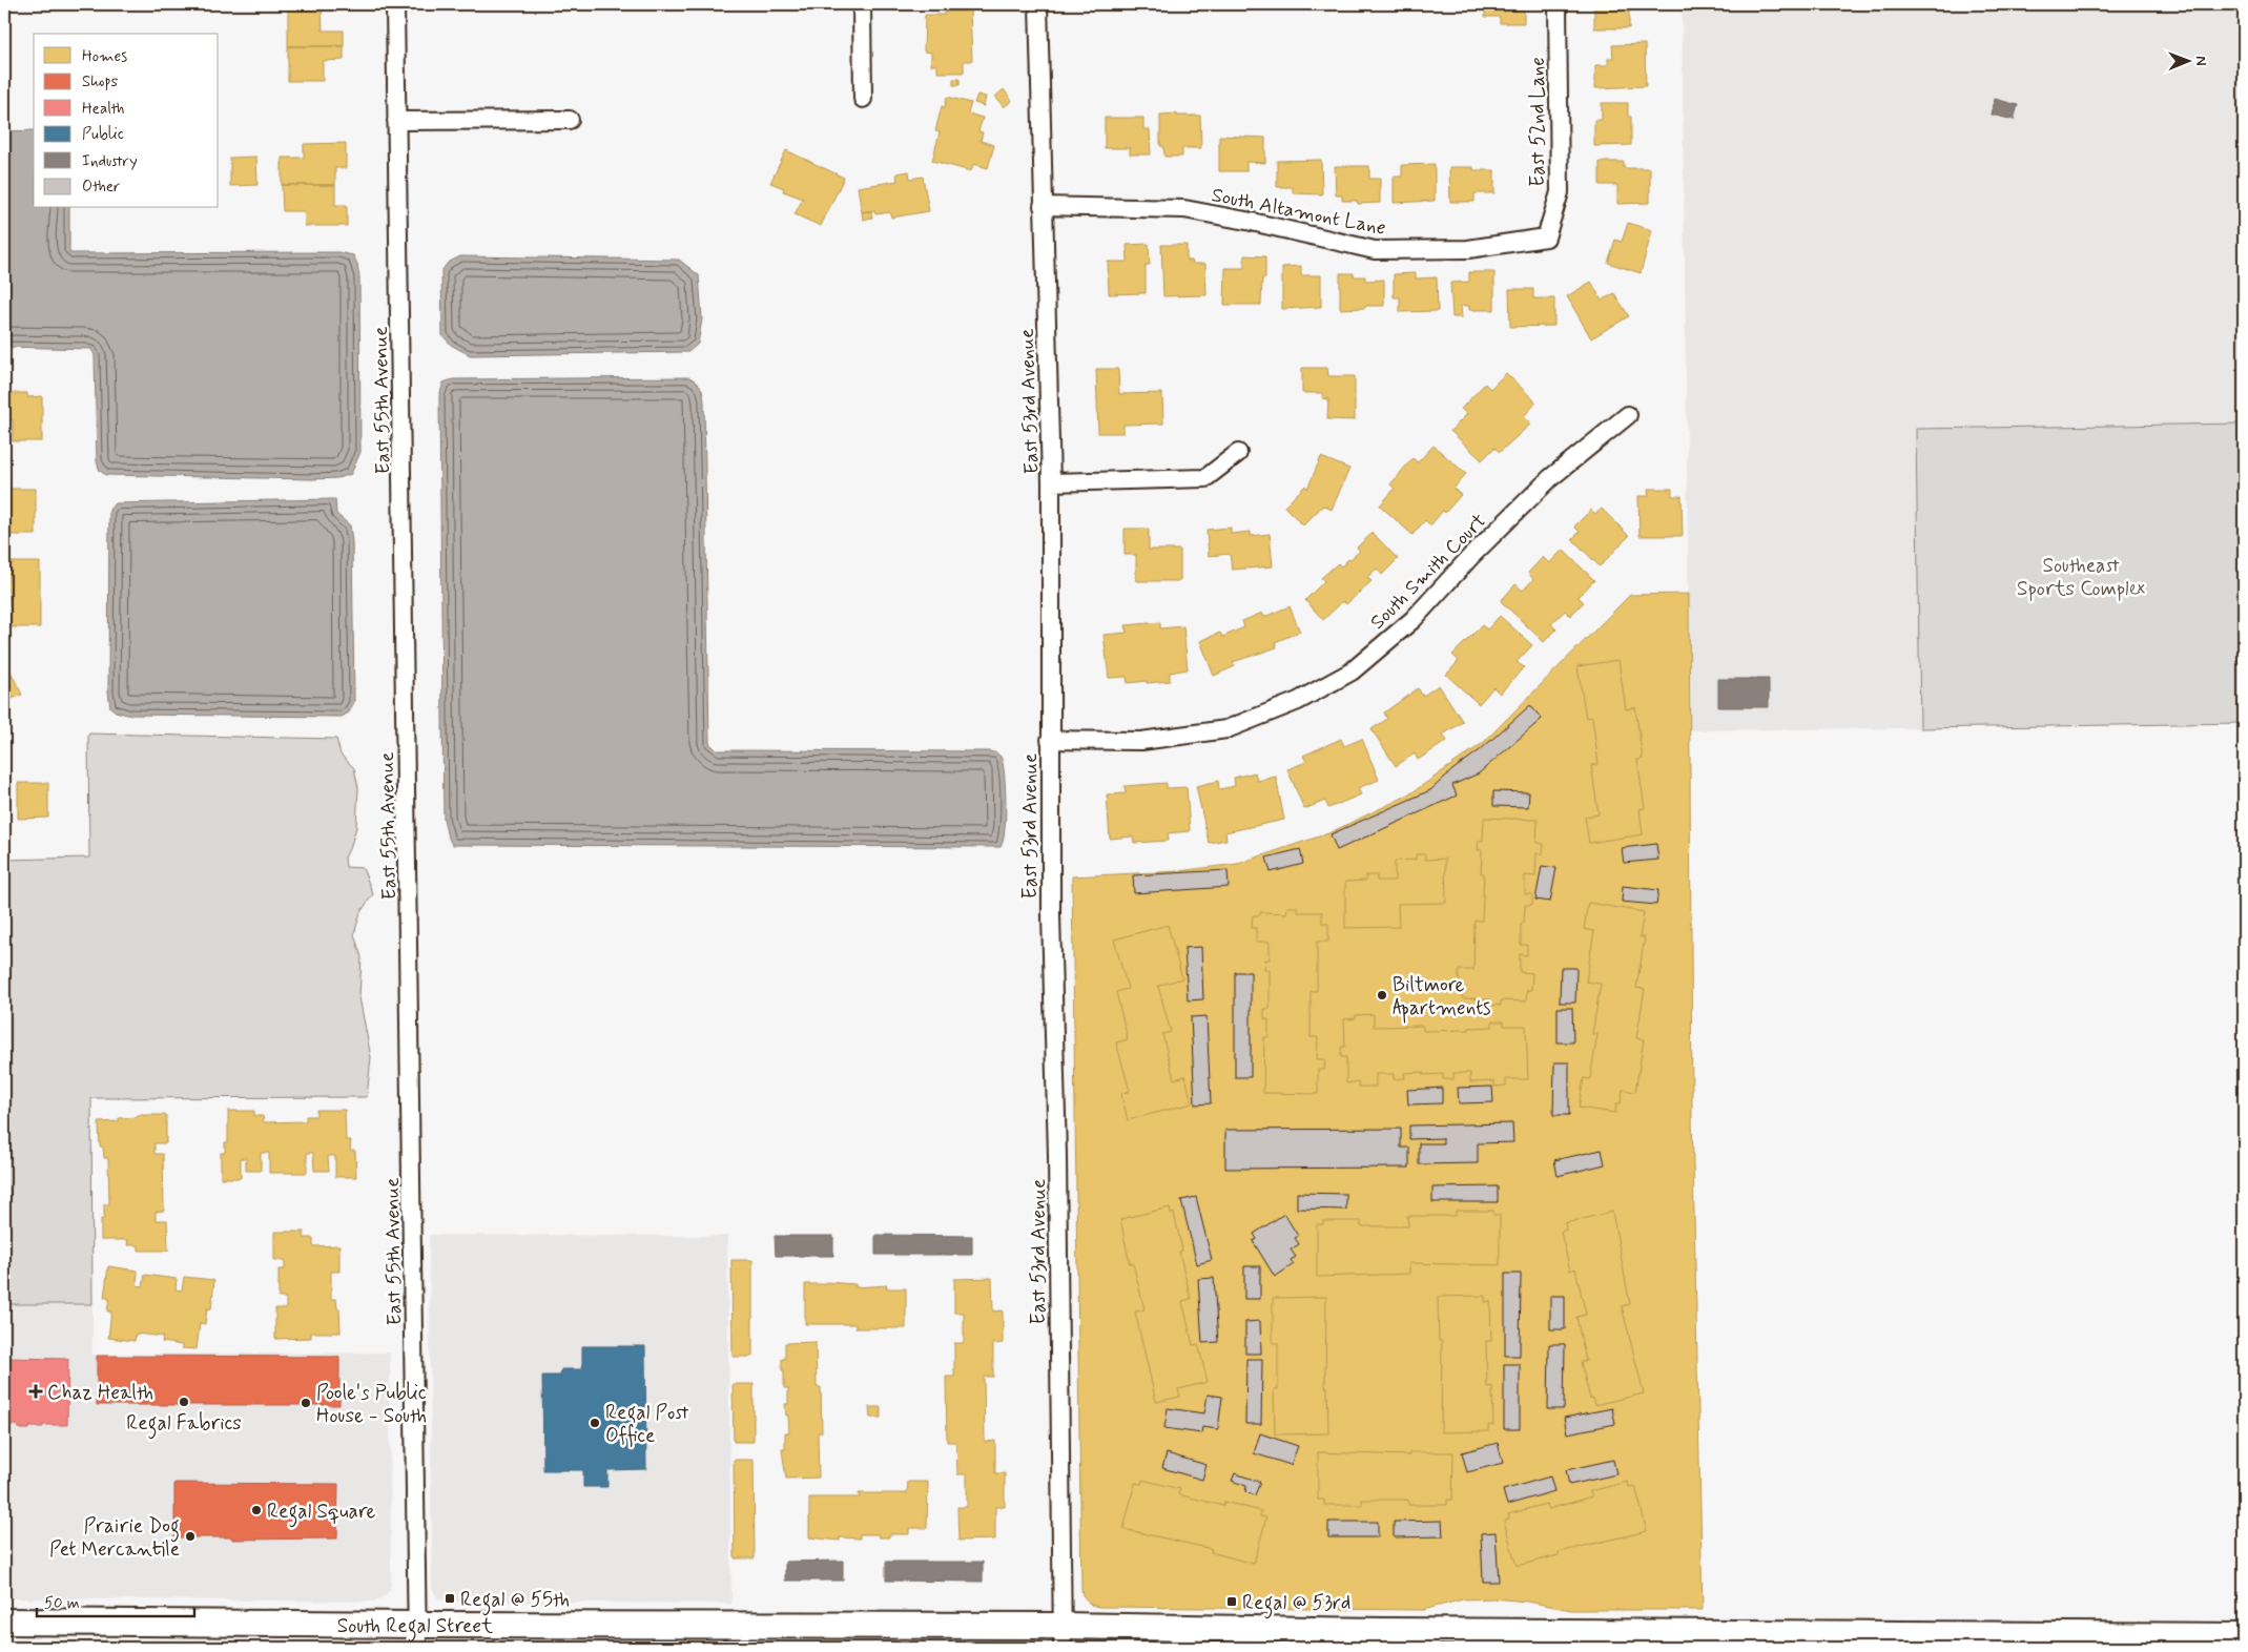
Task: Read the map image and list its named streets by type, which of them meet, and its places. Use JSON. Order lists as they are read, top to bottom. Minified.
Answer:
{"streets":{"main road":["South Regal Street"],"street":["East 52nd Lane","South Altamont Lane","East 55th Avenue","East 53rd Avenue","South Smith Court"]},"crossings":[["East 52nd Lane","South Altamont Lane"],["South Altamont Lane","East 53rd Avenue"],["East 55th Avenue","South Regal Street"],["East 53rd Avenue","South Smith Court"],["East 53rd Avenue","South Regal Street"]],"parks":["Southeast Sports Complex"],"places":{"other":["Biltmore Apartments","Regal Fabrics","Poole's Public House - South","Regal Post Office","Regal Square","Prairie Dog Pet Mercantile"],"health":["Chaz Health"],"transit":["Regal @ 55th","Regal @ 53rd"]},"legend":["Homes","Shops","Health","Public","Industry","Other"],"scale_bar":"50 m","north":"right"}
